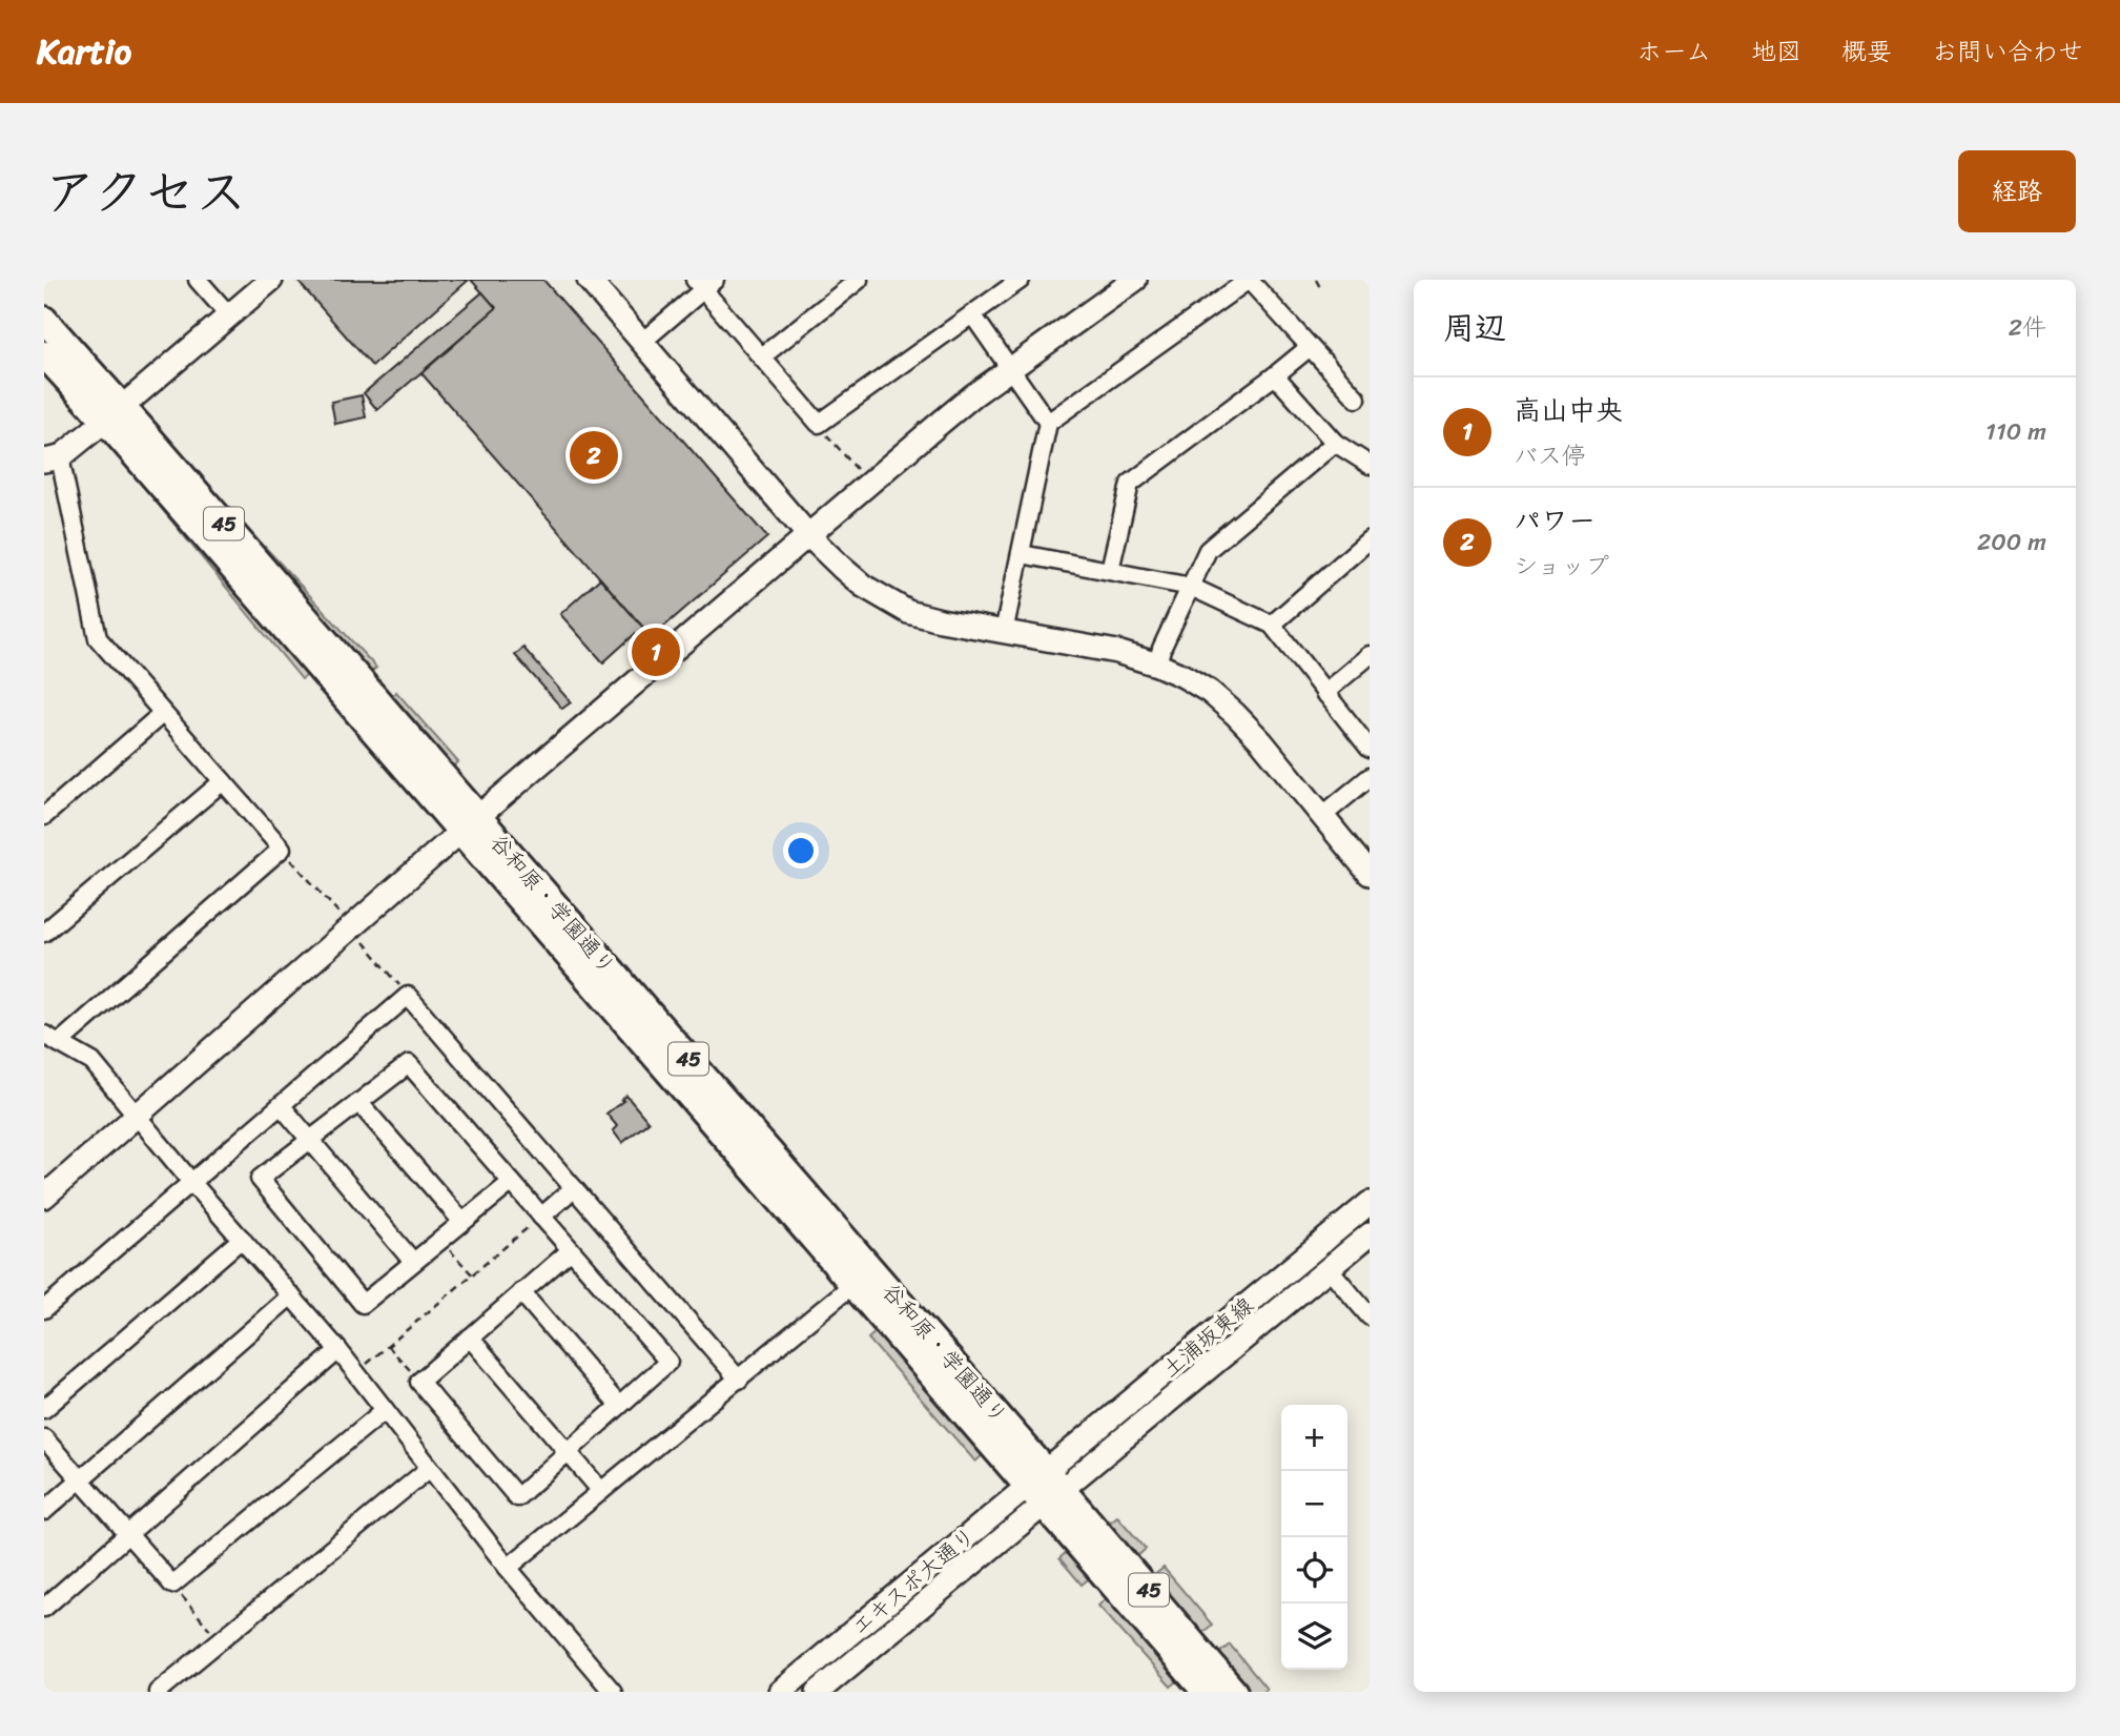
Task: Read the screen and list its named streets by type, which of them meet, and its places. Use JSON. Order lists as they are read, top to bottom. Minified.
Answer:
{"streets":{"main road":["45","谷和原・学園通り"],"street":["土浦坂東線","エキスポ大通り"]},"crossings":[["45","谷和原・学園通り"],["45","土浦坂東線"],["45","エキスポ大通り"],["谷和原・学園通り","土浦坂東線"],["谷和原・学園通り","エキスポ大通り"],["土浦坂東線","エキスポ大通り"]],"page":{"header":"Kartio","nav":["ホーム","地図","概要","お問い合わせ"],"title":"アクセス","buttons":"経路","heading":["周辺","2件"],"list":[{"mark":"1","name":"高山中央","note":"バス停","value":"110 m"},{"mark":"2","name":"パワー","note":"ショップ","value":"200 m"}],"pins":["2","1"],"map_buttons":["+","−"]}}
